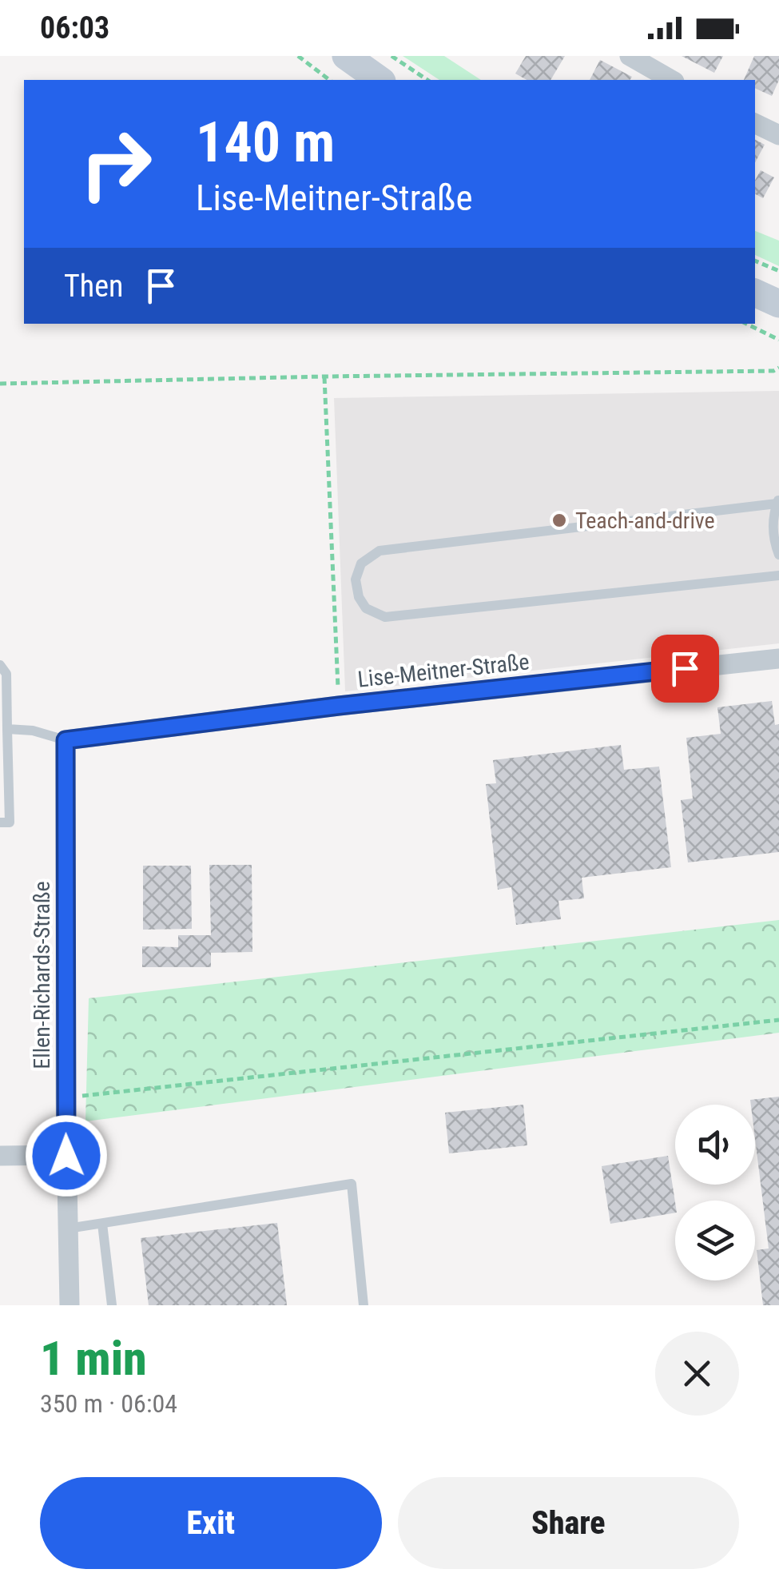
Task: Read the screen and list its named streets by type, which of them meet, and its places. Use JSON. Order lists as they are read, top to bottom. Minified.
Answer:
{"streets":{"street":["Lise-Meitner-Straße","Ellen-Richards-Straße"]},"crossings":[["Lise-Meitner-Straße","Ellen-Richards-Straße"]],"places":["Teach-and-drive"],"page":{"status":"06:03","turn":["140 m","Lise-Meitner-Straße"],"then":"Then","heading":["1 min","350 m · 06:04"],"buttons":["Exit","Share"]}}
